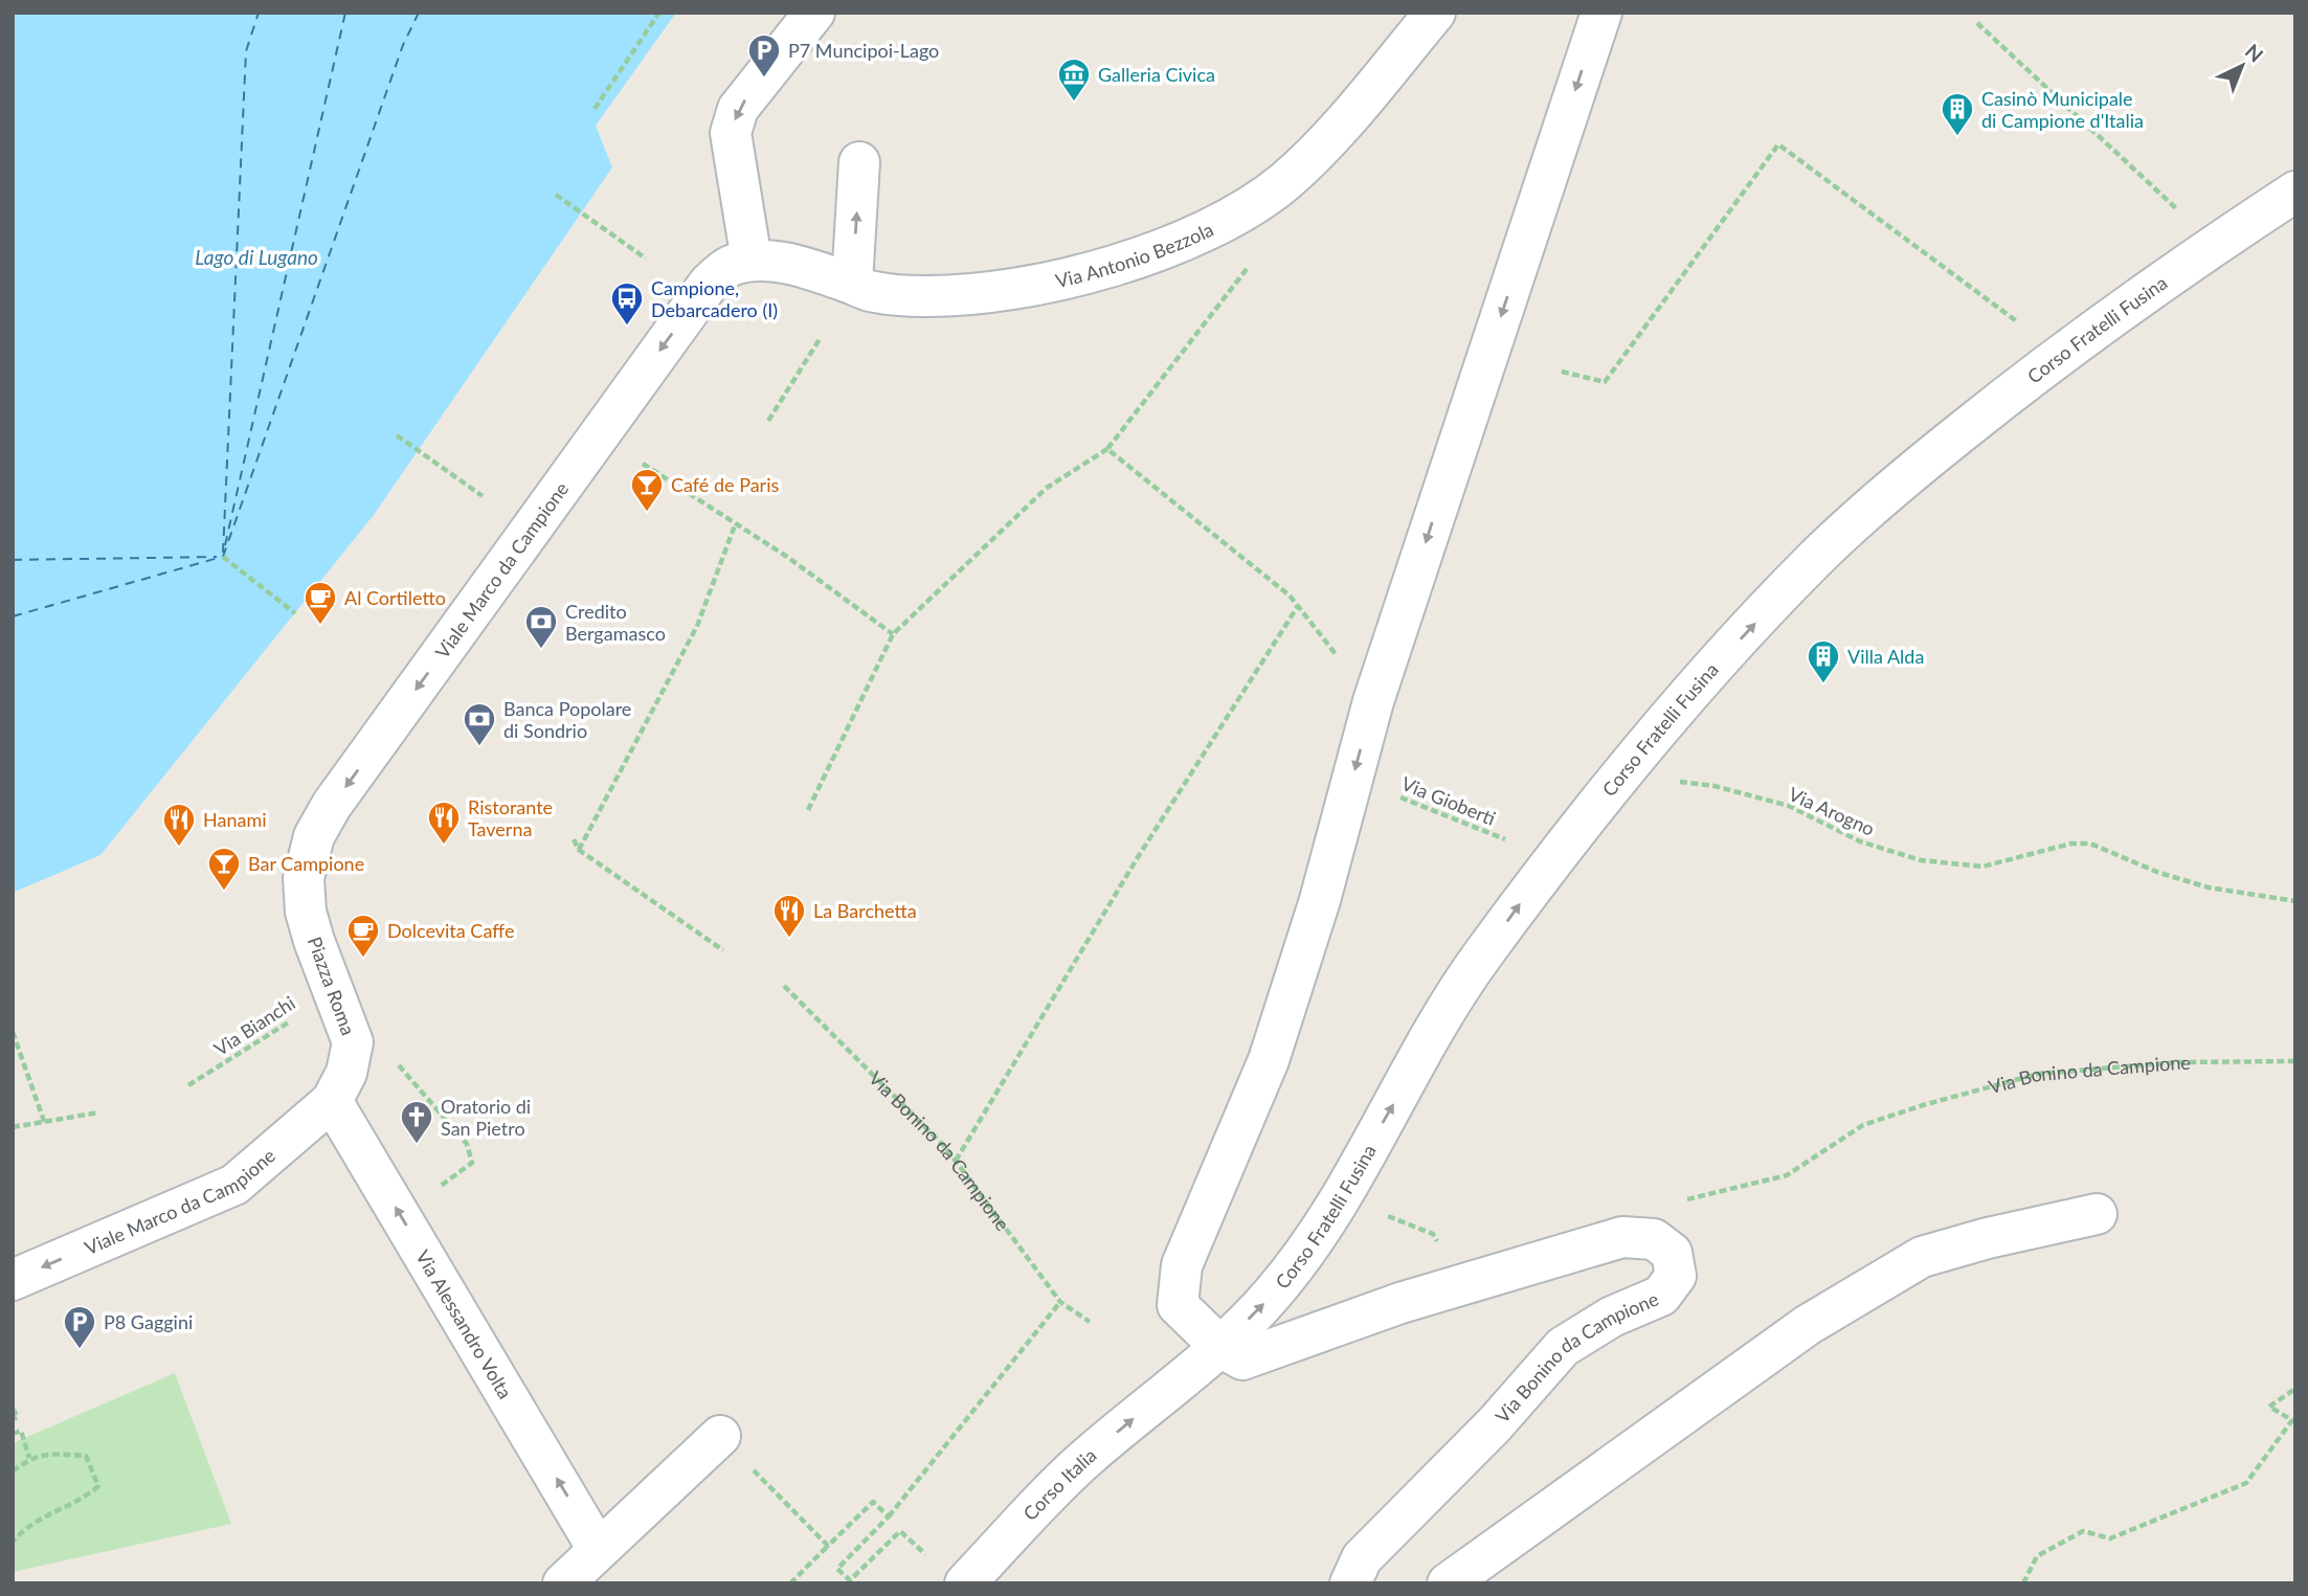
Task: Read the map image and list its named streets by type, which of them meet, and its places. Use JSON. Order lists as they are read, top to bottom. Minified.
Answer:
{"streets":{"street":["Via Antonio Bezzola","Corso Fratelli Fusina","Viale Marco da Campione","Piazza Roma","Via Bonino da Campione","Via Alessandro Volta","Corso Italia"],"path":["Via Gioberti","Via Arogno","Via Bianchi"]},"crossings":[["Via Antonio Bezzola","Viale Marco da Campione"],["Corso Fratelli Fusina","Via Gioberti"],["Corso Fratelli Fusina","Via Arogno"],["Corso Fratelli Fusina","Via Bonino da Campione"],["Corso Fratelli Fusina","Corso Italia"],["Viale Marco da Campione","Piazza Roma"],["Viale Marco da Campione","Via Alessandro Volta"],["Piazza Roma","Via Bianchi"],["Piazza Roma","Via Alessandro Volta"]],"one_way":["Viale Marco da Campione","Via Alessandro Volta","Corso Italia"],"water":["Lago di Lugano"],"places":{"parking":["P7 Muncipoi-Lago","P8 Gaggini"],"museum":["Galleria Civica"],"building":["Casinò Municipale di Campione d'Italia","Villa Alda"],"bus stop":["Campione, Debarcadero (I)"],"bar":["Café de Paris","Bar Campione"],"cafe":["Al Cortiletto","Dolcevita Caffe"],"bank":["Credito Bergamasco","Banca Popolare di Sondrio"],"restaurant":["Ristorante Taverna","Hanami","La Barchetta"],"church":["Oratorio di San Pietro"]},"north":"top right"}
